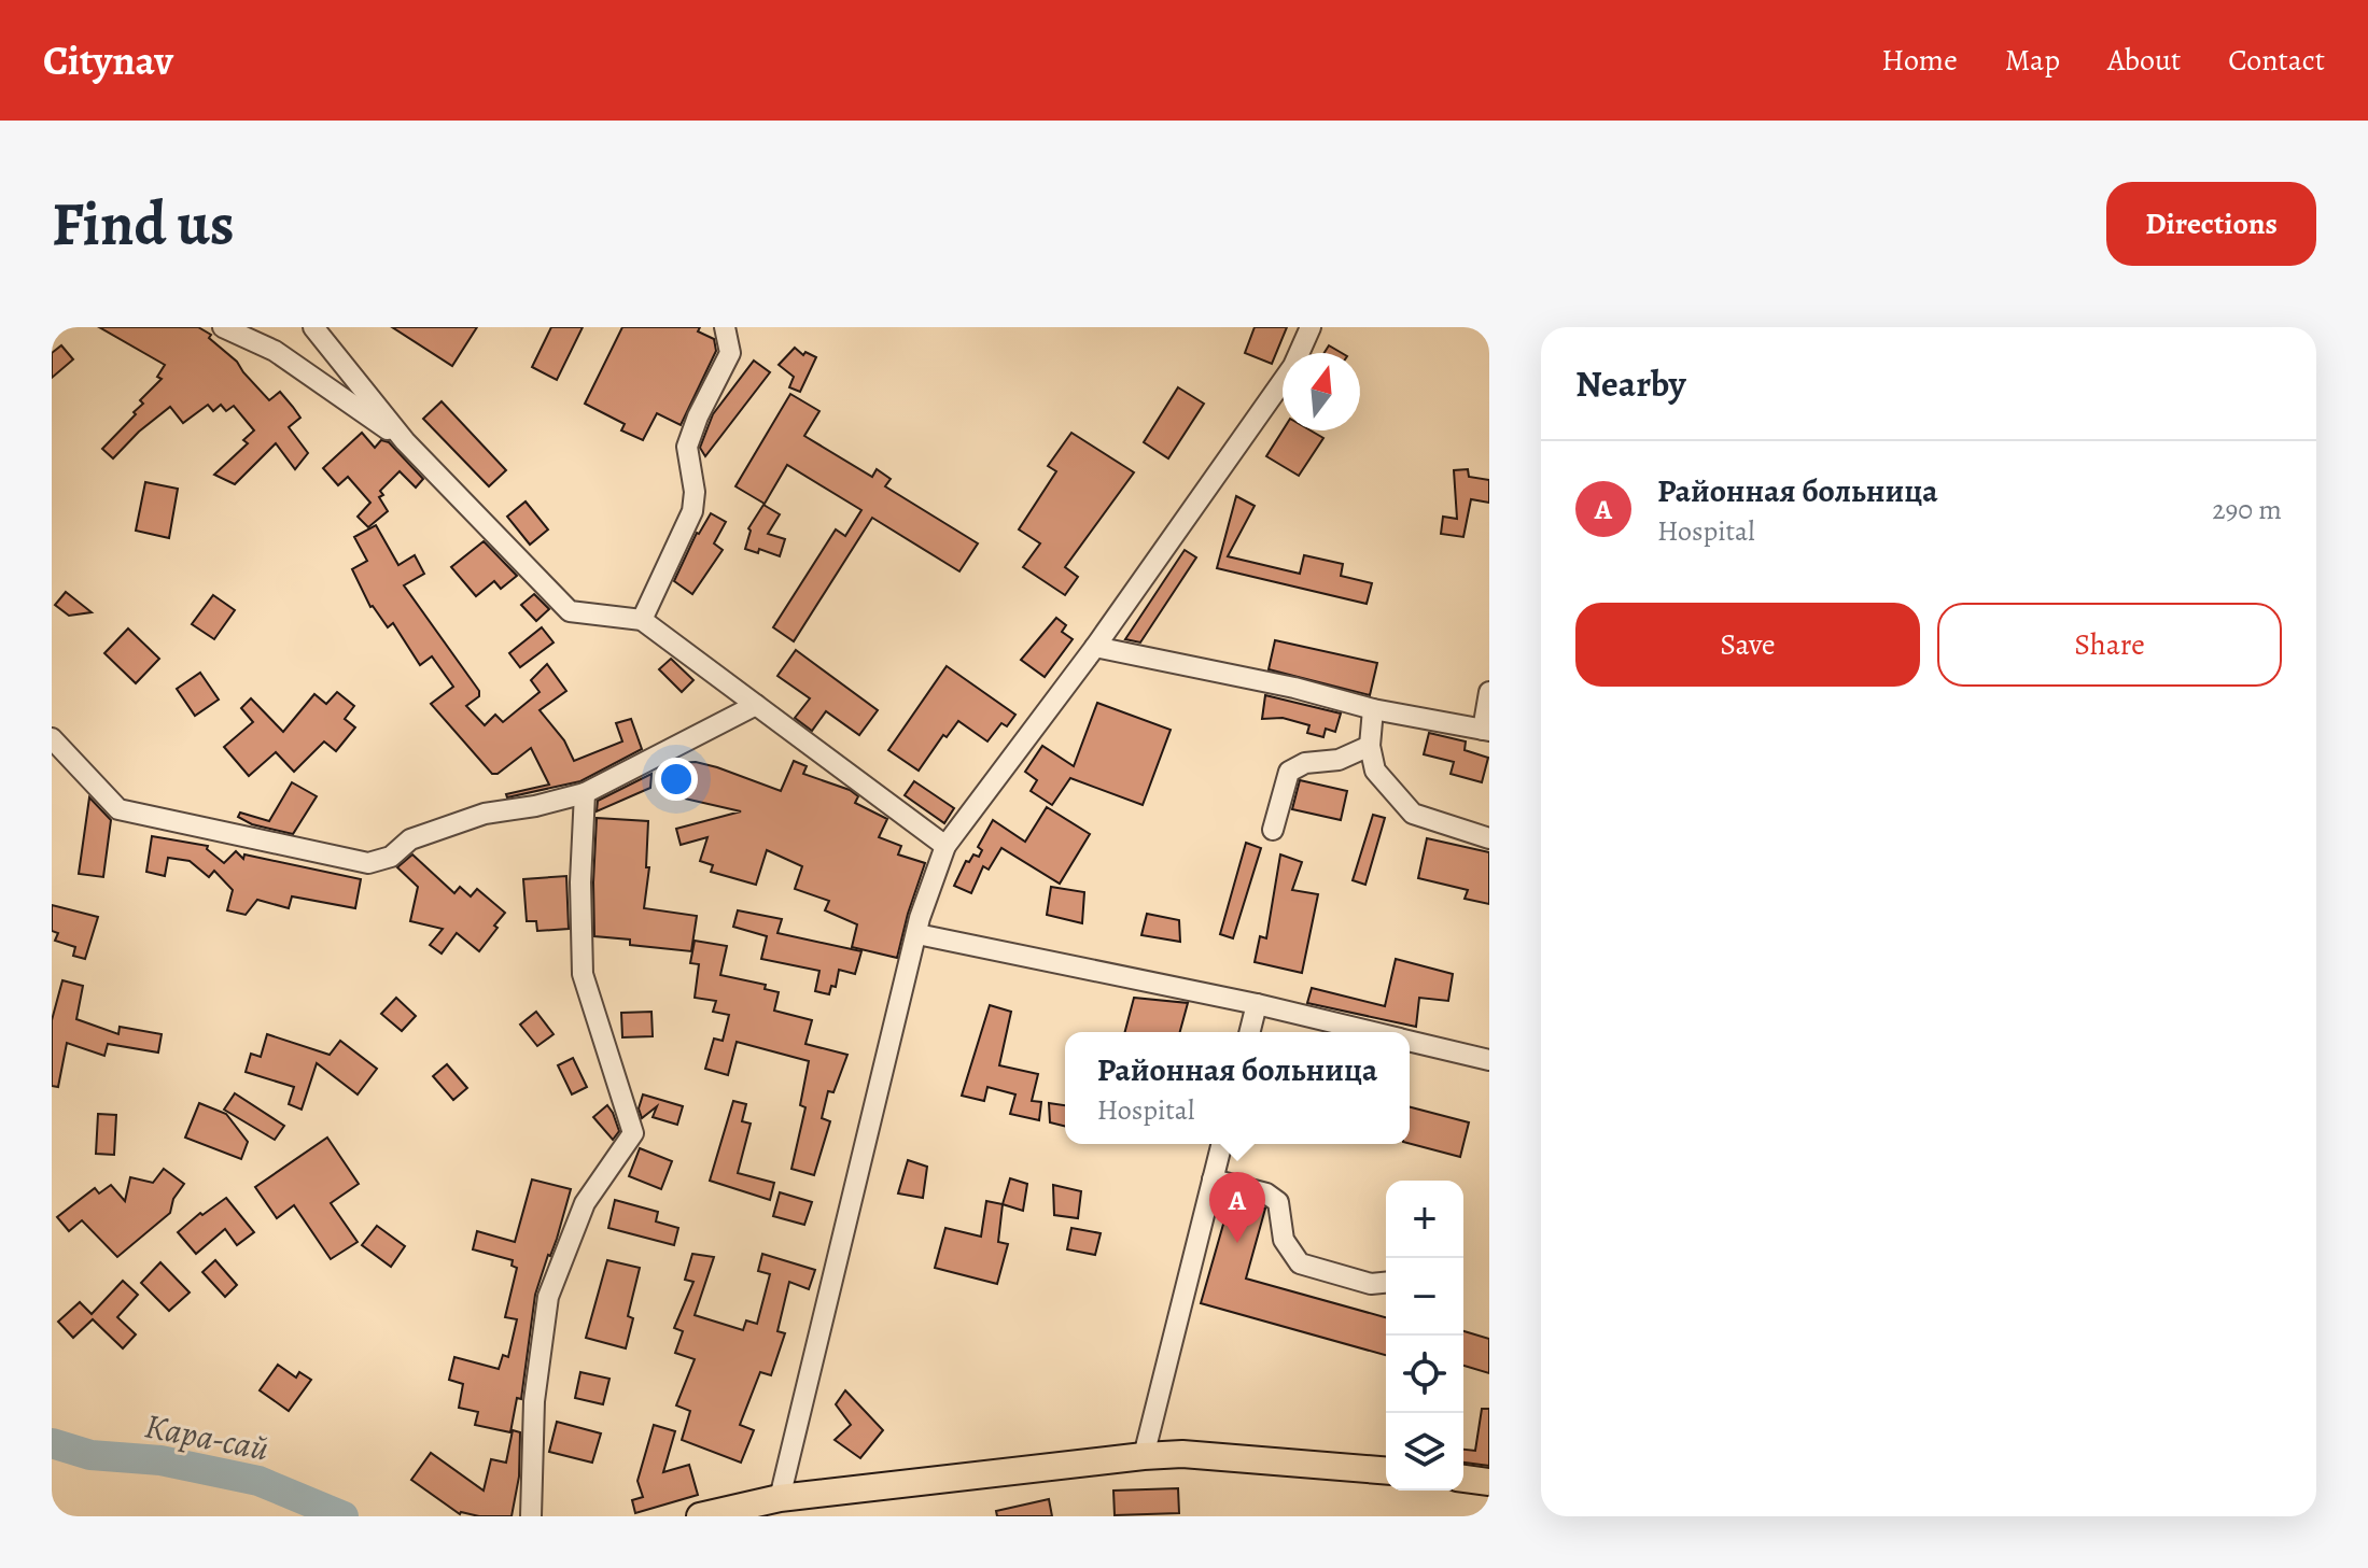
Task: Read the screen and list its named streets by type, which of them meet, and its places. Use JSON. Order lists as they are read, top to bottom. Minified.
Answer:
{"water":["Кара-сай"],"north":"top","page":{"header":"Citynav","nav":["Home","Map","About","Contact"],"buttons":["Directions",["Save","Share"]],"title":"Find us","heading":"Nearby","list":[{"mark":"A","name":"Районная больница","note":"Hospital","value":"290 m"}],"popup":["Районная больница","Hospital"],"pins":"A","map_buttons":["+","−"]}}
